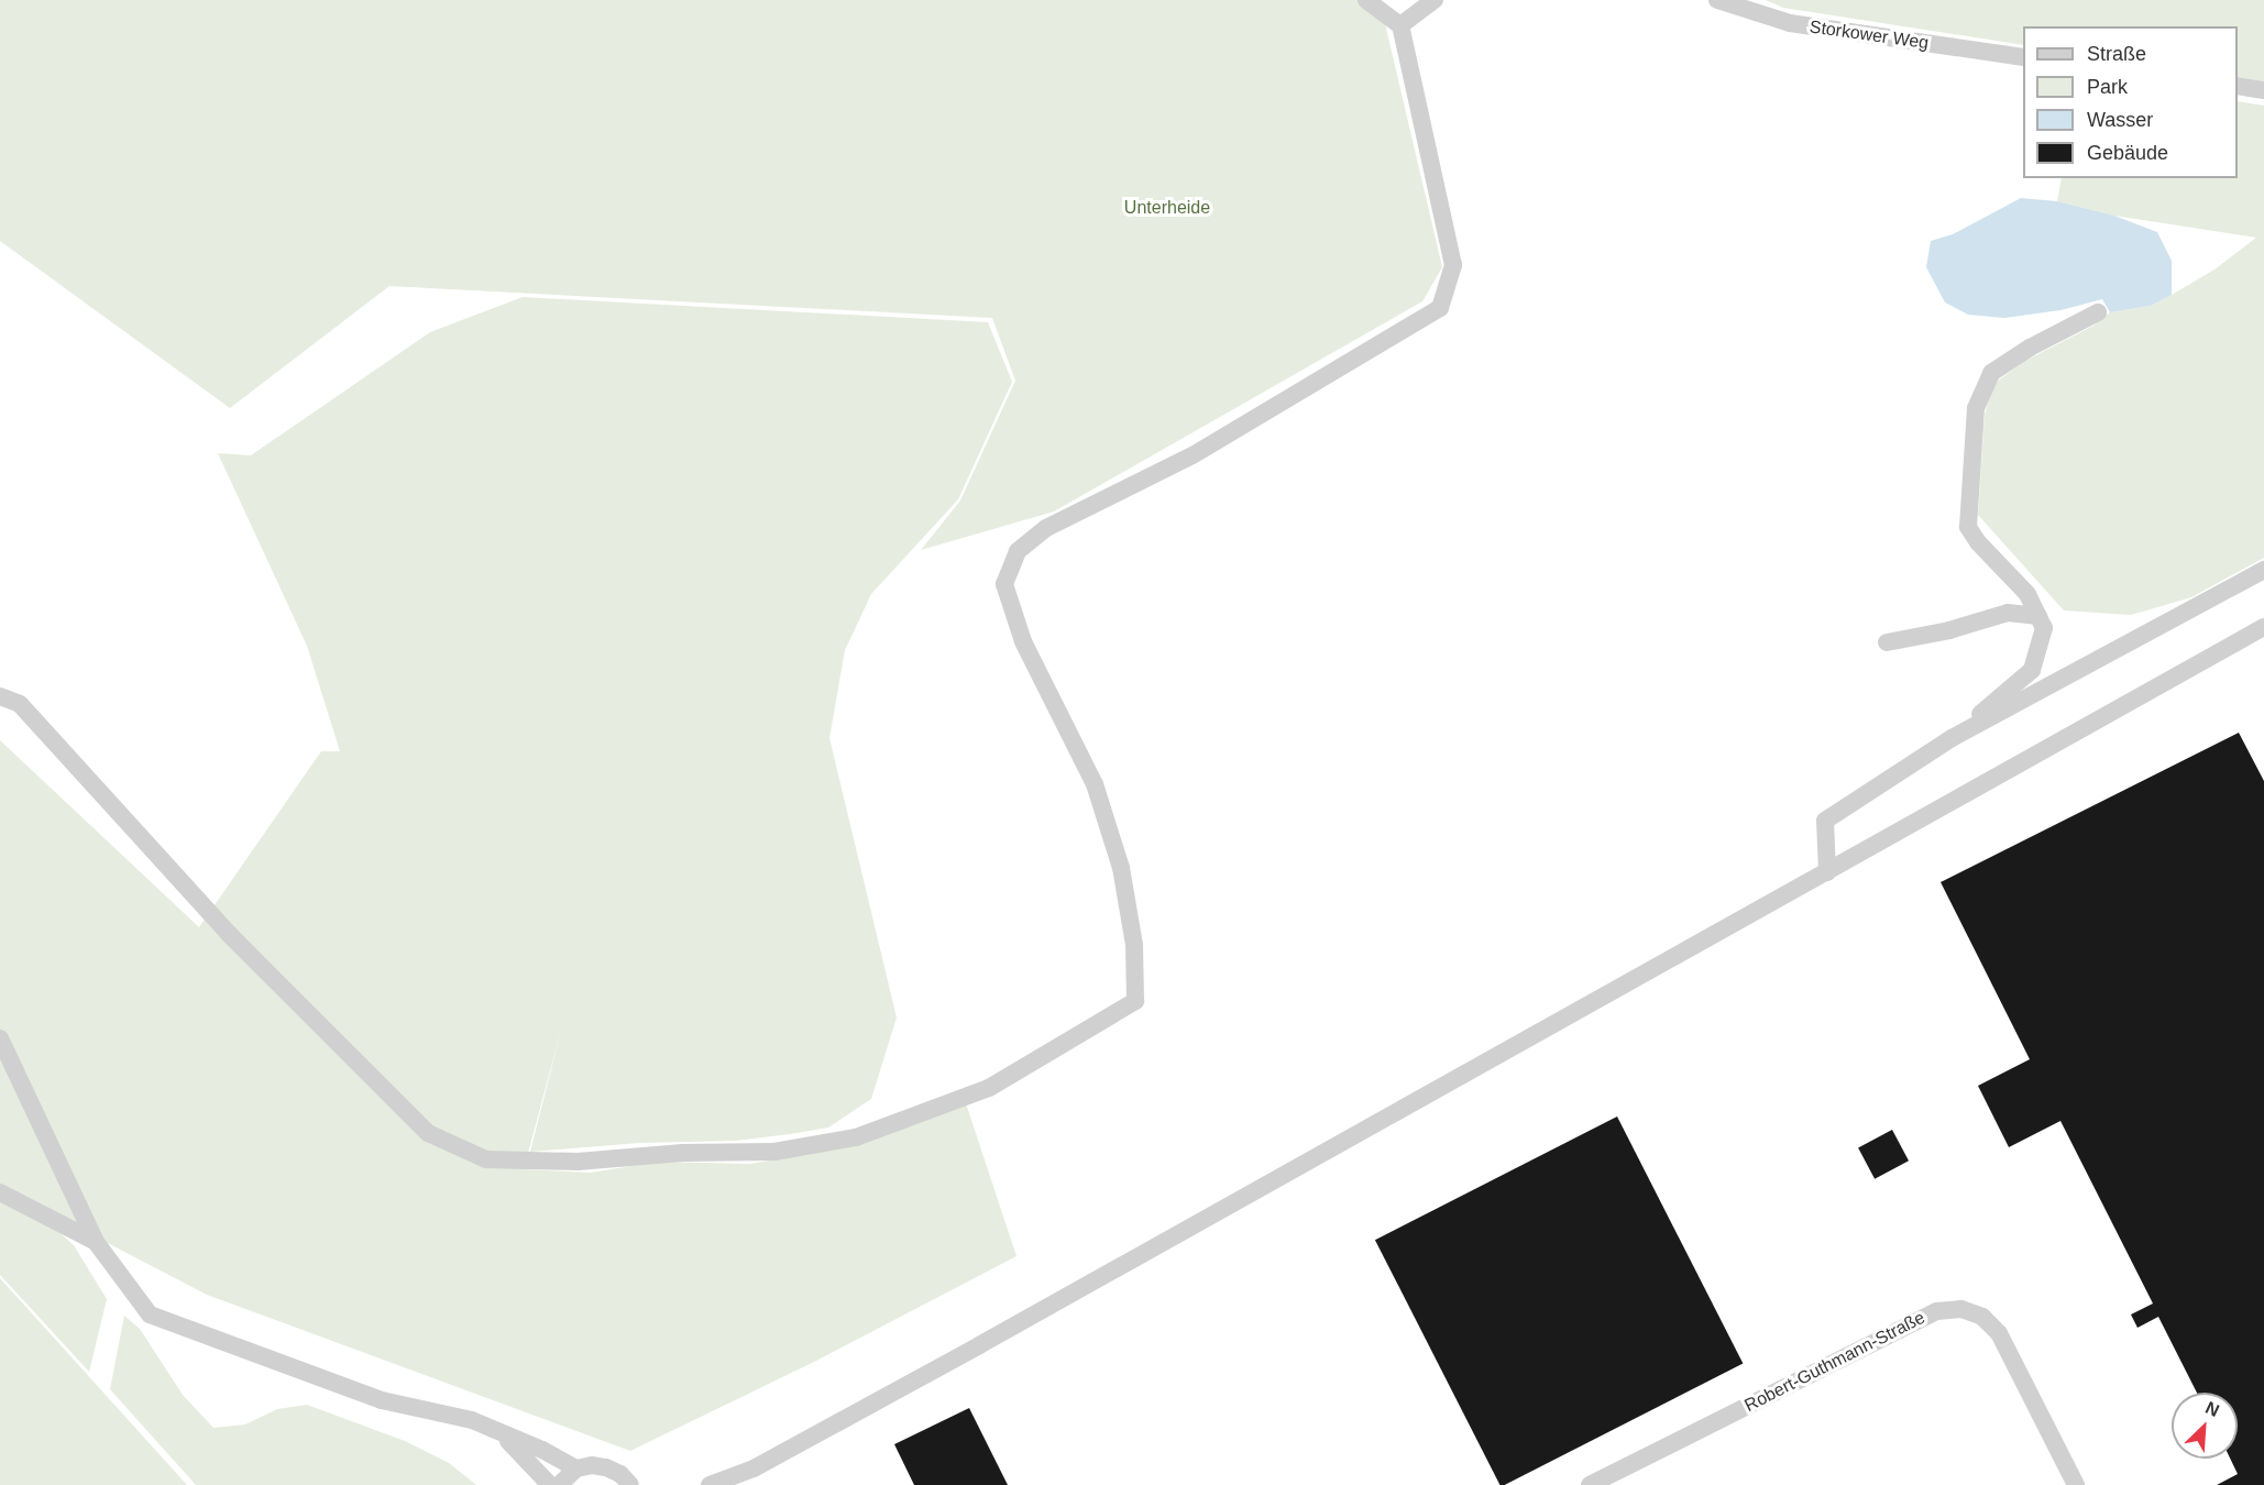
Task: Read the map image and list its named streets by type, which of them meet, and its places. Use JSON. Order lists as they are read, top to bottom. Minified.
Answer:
{"streets":{"street":["Storkower Weg","Robert-Guthmann-Straße"]},"parks":["Unterheide"],"legend":["Straße","Park","Wasser","Gebäude"],"north":"top right"}
